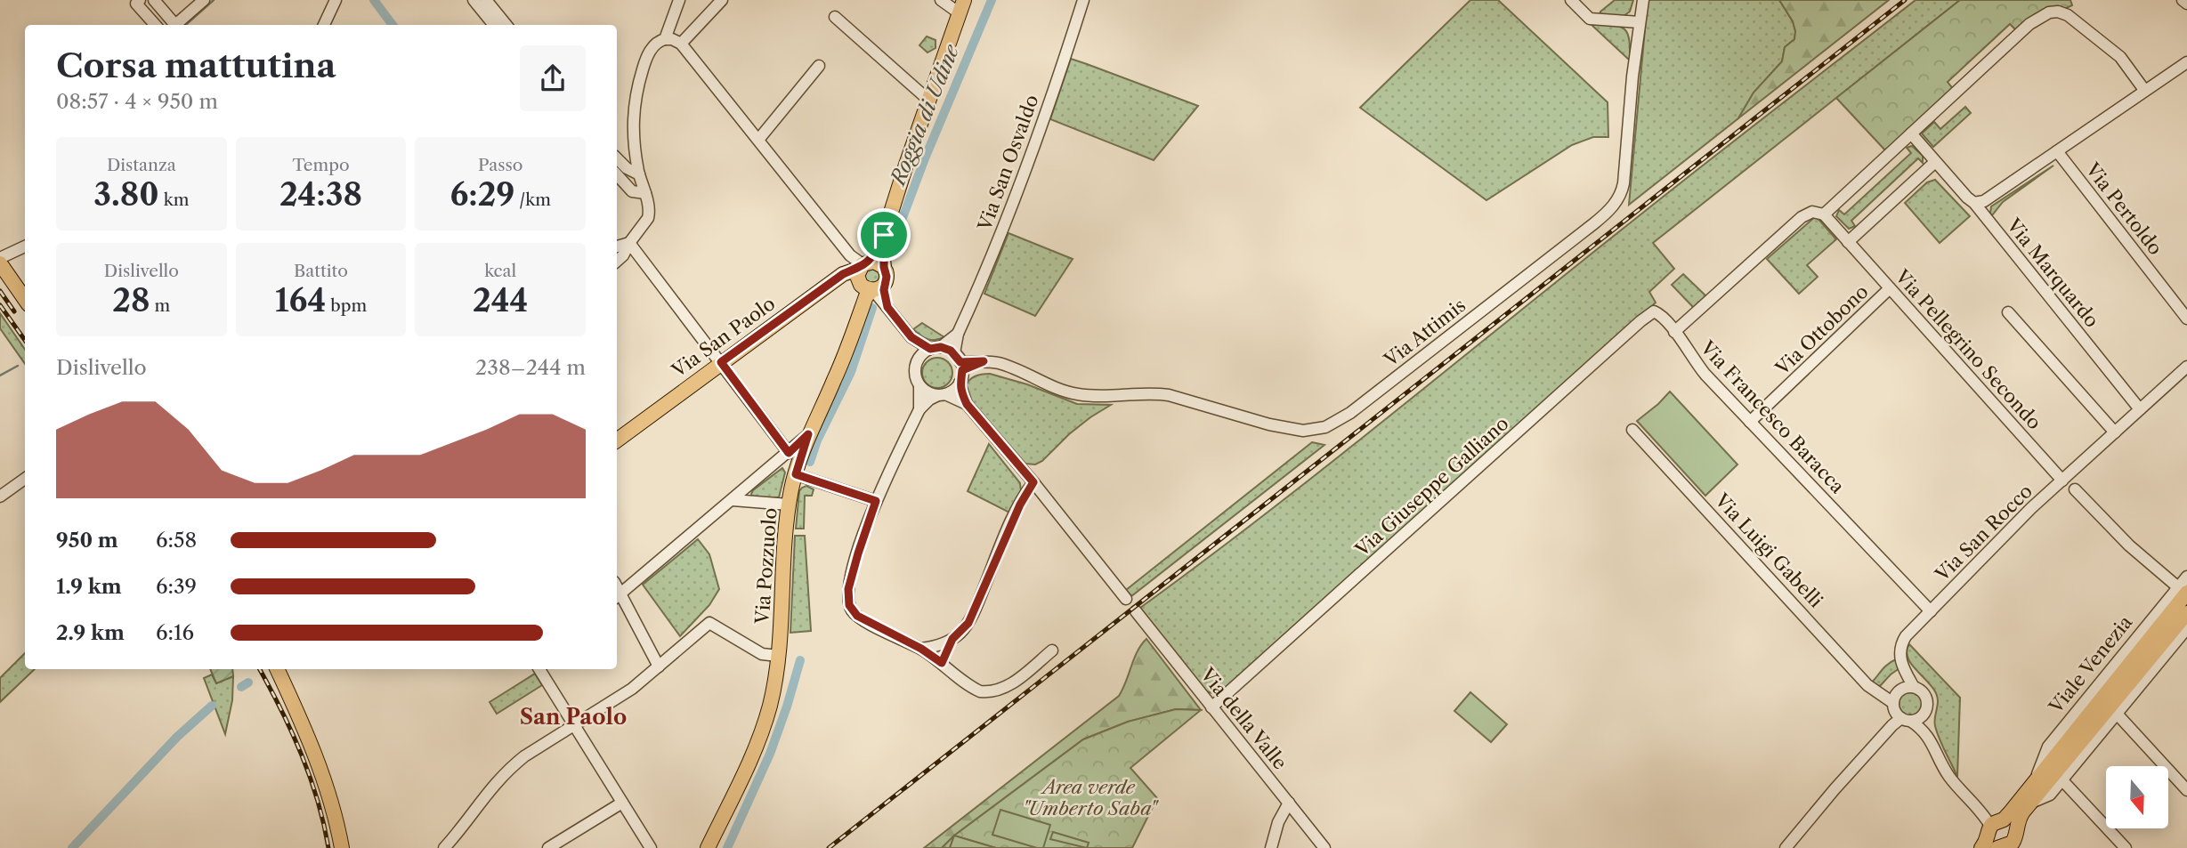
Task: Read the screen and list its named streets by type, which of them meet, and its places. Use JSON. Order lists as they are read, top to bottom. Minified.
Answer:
{"streets":{"main road":["Via San Paolo","Via Pozzuolo","Viale Venezia"],"street":["Via San Osvaldo","Via Pertoldo","Via Marquardo","Via Ottobono","Via Attimis","Via Pellegrino Secondo","Via Francesco Baracca","Via Giuseppe Galliano","Via San Rocco","Via Luigi Gabelli","Via della Valle"]},"crossings":[["Via San Osvaldo","Via Attimis"],["Via Marquardo","Via San Rocco"],["Via Ottobono","Via Pellegrino Secondo"],["Via Ottobono","Via Francesco Baracca"],["Via Pellegrino Secondo","Via San Rocco"],["Via Francesco Baracca","Via Giuseppe Galliano"],["Via Francesco Baracca","Via San Rocco"],["Via Giuseppe Galliano","Via della Valle"],["Via San Rocco","Via Luigi Gabelli"]],"districts":["San Paolo"],"water":["Roggia di Udine"],"parks":["Area verde \"Umberto Saba\""],"north":"bottom","page":{"heading":["Corsa mattutina","08:57 · 4 × 950 m"],"stats":[["Distanza","3.80 km"],["Tempo","24:38"],["Passo","6:29 /km"],["Dislivello","28 m"],["Battito","164 bpm"],["kcal","244"]],"chart":["Dislivello","238–244 m"],"list":[{"name":"950 m","note":"6:58"},{"name":"1.9 km","note":"6:39"},{"name":"2.9 km","note":"6:16"}]}}
